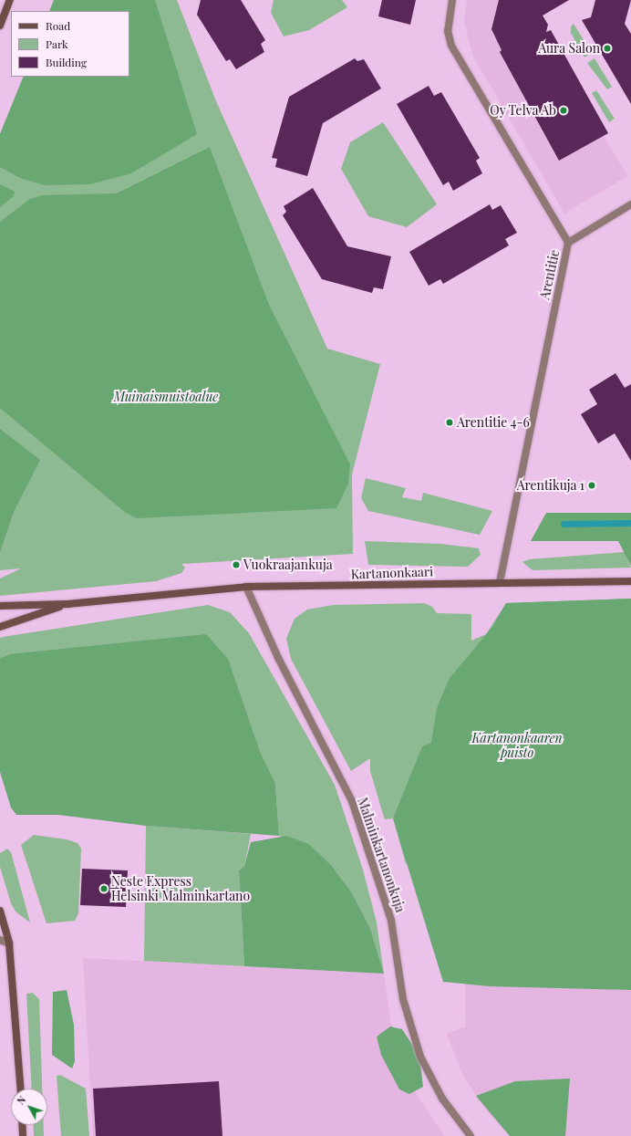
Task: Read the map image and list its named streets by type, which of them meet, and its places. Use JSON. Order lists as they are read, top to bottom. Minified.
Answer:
{"streets":{"street":["Arentitie","Kartanonkaari","Malminkartanonkuja"]},"crossings":[["Arentitie","Kartanonkaari"],["Kartanonkaari","Malminkartanonkuja"]],"parks":["Muinaismuistoalue","Kartanonkaaren puisto"],"places":["Aura Salon","Oy Telva Ab","Arentitie 4-6","Arentikuja 1","Vuokraajankuja","Neste Express Helsinki Malminkartano"],"legend":["Road","Park","Building"],"north":"top left"}
